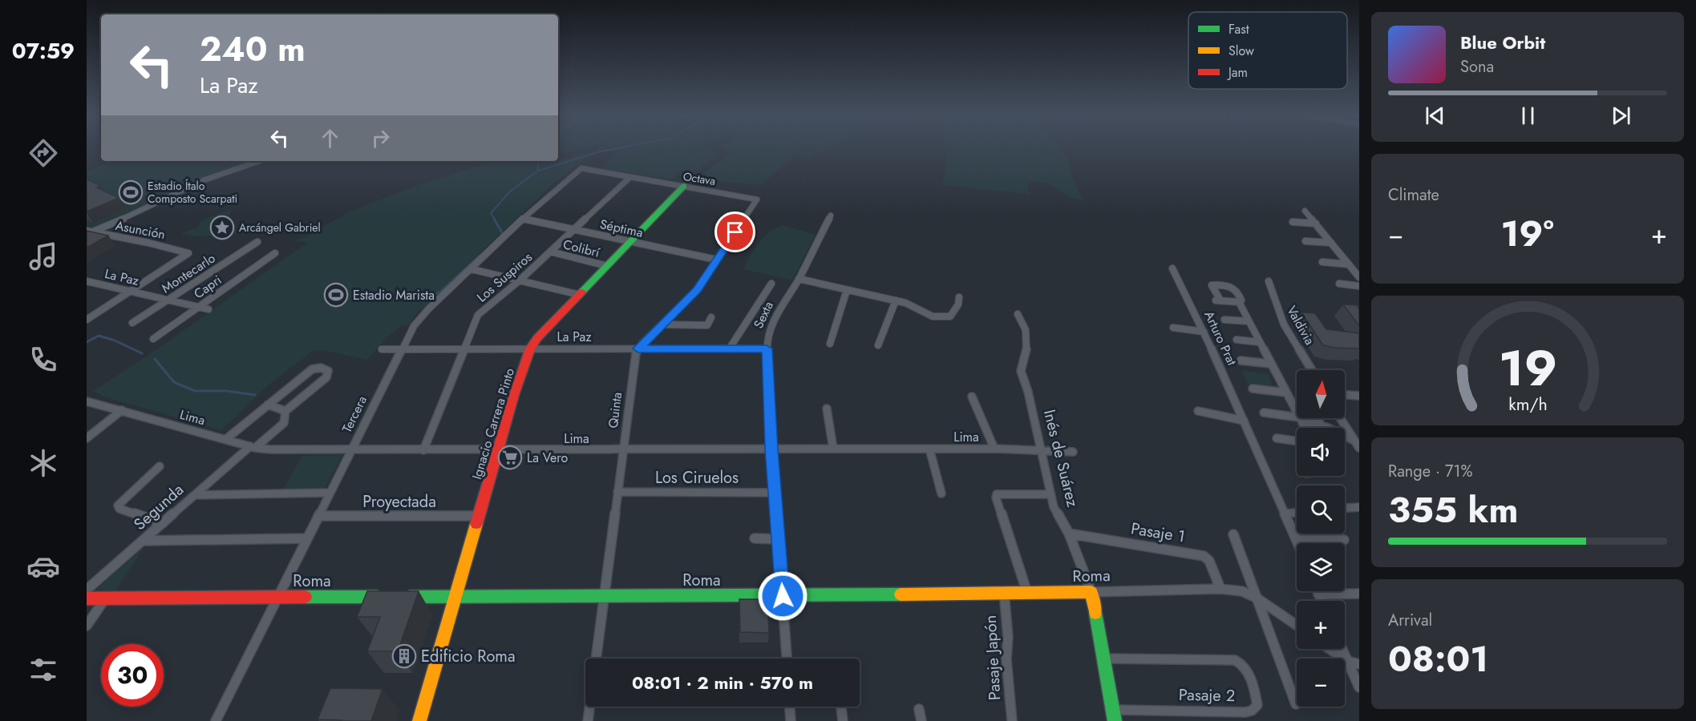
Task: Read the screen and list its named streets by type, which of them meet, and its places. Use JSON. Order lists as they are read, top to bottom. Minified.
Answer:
{"streets":{"street":["Octava","Séptima","Asunción","Colibrí","Montecarlo","La Paz","Los Suspiros","Capri","Sexta","Valdivia","Arturo Prat","Quinta","Tercera","Lima","Ignacio Carrera Pinto","Inés de Suárez","Los Ciruelos","Proyectada","Segunda","Pasaje 1","Roma","Pasaje Japón","Pasaje 2"]},"crossings":[["Octava","Los Suspiros"],["Octava","Tercera"],["Octava","Ignacio Carrera Pinto"],["Séptima","Los Suspiros"],["Séptima","Tercera"],["Séptima","Ignacio Carrera Pinto"],["Asunción","La Paz"],["Colibrí","Los Suspiros"],["Colibrí","Ignacio Carrera Pinto"],["Montecarlo","La Paz"],["La Paz","Los Suspiros"],["La Paz","Capri"],["La Paz","Sexta"],["La Paz","Quinta"],["La Paz","Tercera"],["La Paz","Ignacio Carrera Pinto"],["Los Suspiros","Lima"],["Sexta","Lima"],["Sexta","Los Ciruelos"],["Sexta","Roma"],["Quinta","Lima"],["Quinta","Los Ciruelos"],["Quinta","Roma"],["Tercera","Lima"],["Tercera","Proyectada"],["Tercera","Roma"],["Lima","Ignacio Carrera Pinto"],["Lima","Inés de Suárez"],["Lima","Segunda"],["Ignacio Carrera Pinto","Proyectada"],["Ignacio Carrera Pinto","Roma"],["Inés de Suárez","Pasaje 1"],["Inés de Suárez","Roma"],["Inés de Suárez","Pasaje 2"],["Pasaje 1","Roma"],["Roma","Pasaje Japón"]],"places":{"sports":["Estadio Ítalo Composto Scarpati","Estadio Marista"],"place":["Arcángel Gabriel"],"supermarket":["La Vero"],"building":["Edificio Roma"]},"legend":["Fast","Slow","Jam"],"north":"top","page":{"tabs":"07:59","turn":["240 m","La Paz"],"song":["Blue Orbit","Sona"],"tile":["Climate",["Range · 71%","355 km"],["Arrival","08:01"]],"heat":["−","19°","+"],"map_buttons":["+","−"],"limit":"30","trip":"08:01 · 2 min · 570 m","gauge":["19","km/h"]}}
